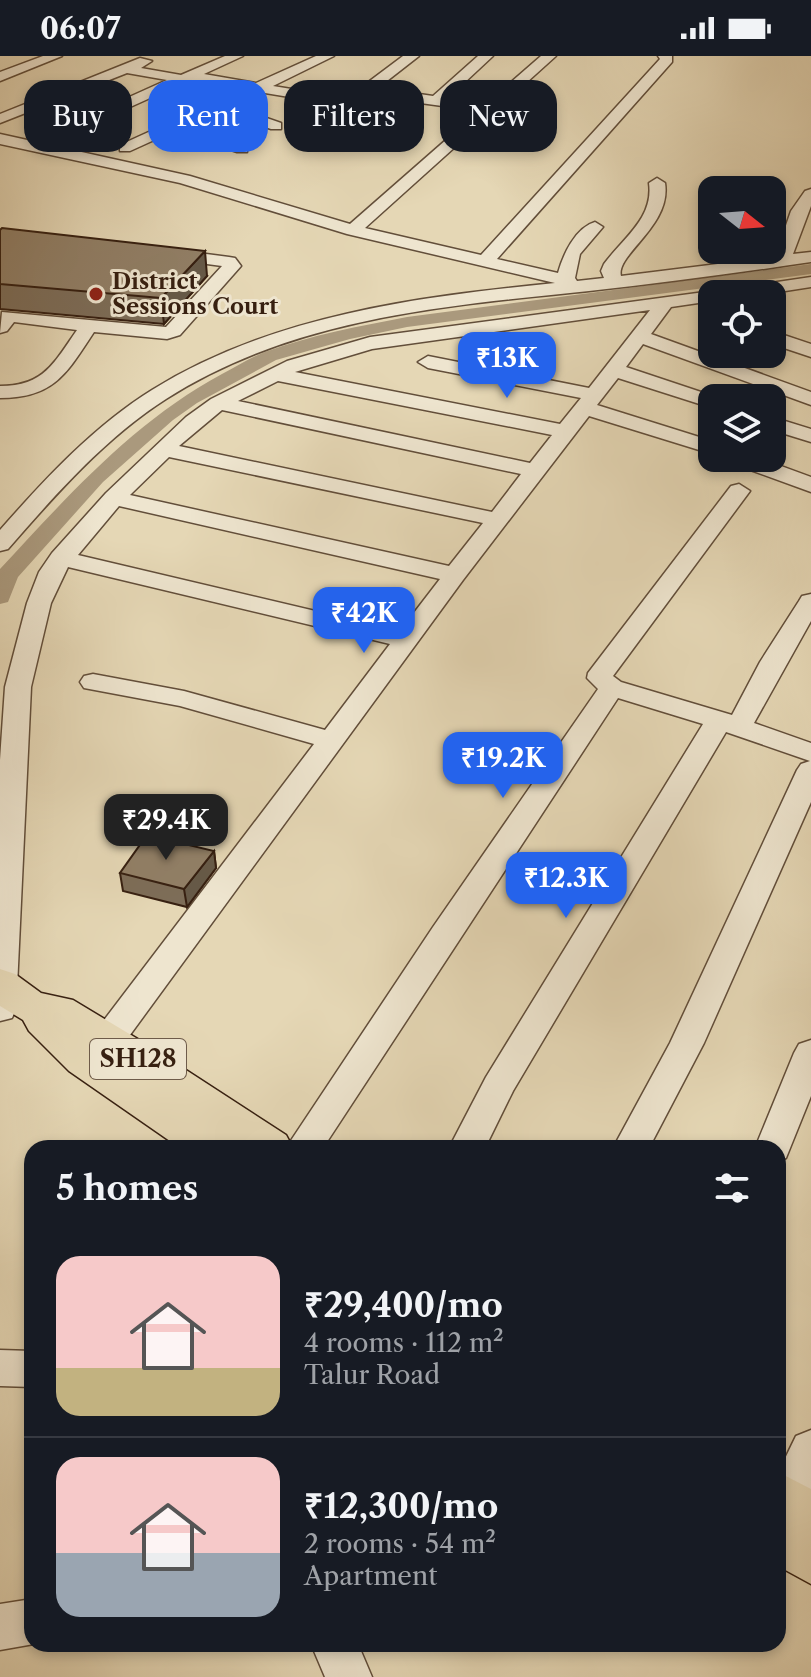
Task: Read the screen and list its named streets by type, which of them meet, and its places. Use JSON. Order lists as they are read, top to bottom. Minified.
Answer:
{"streets":{"main road":["SH128"]},"places":["District Sessions Court"],"north":"right","page":{"status":"06:07","chip":["Buy","Rent","Filters","New"],"price":["₹13K","₹42K","₹19.2K","₹29.4K","₹12.3K"],"heading":"5 homes","list":[{"name":"₹29,400/mo","note":"4 rooms · 112 m² · Talur Road"},{"name":"₹12,300/mo","note":"2 rooms · 54 m² · Apartment"}]}}
